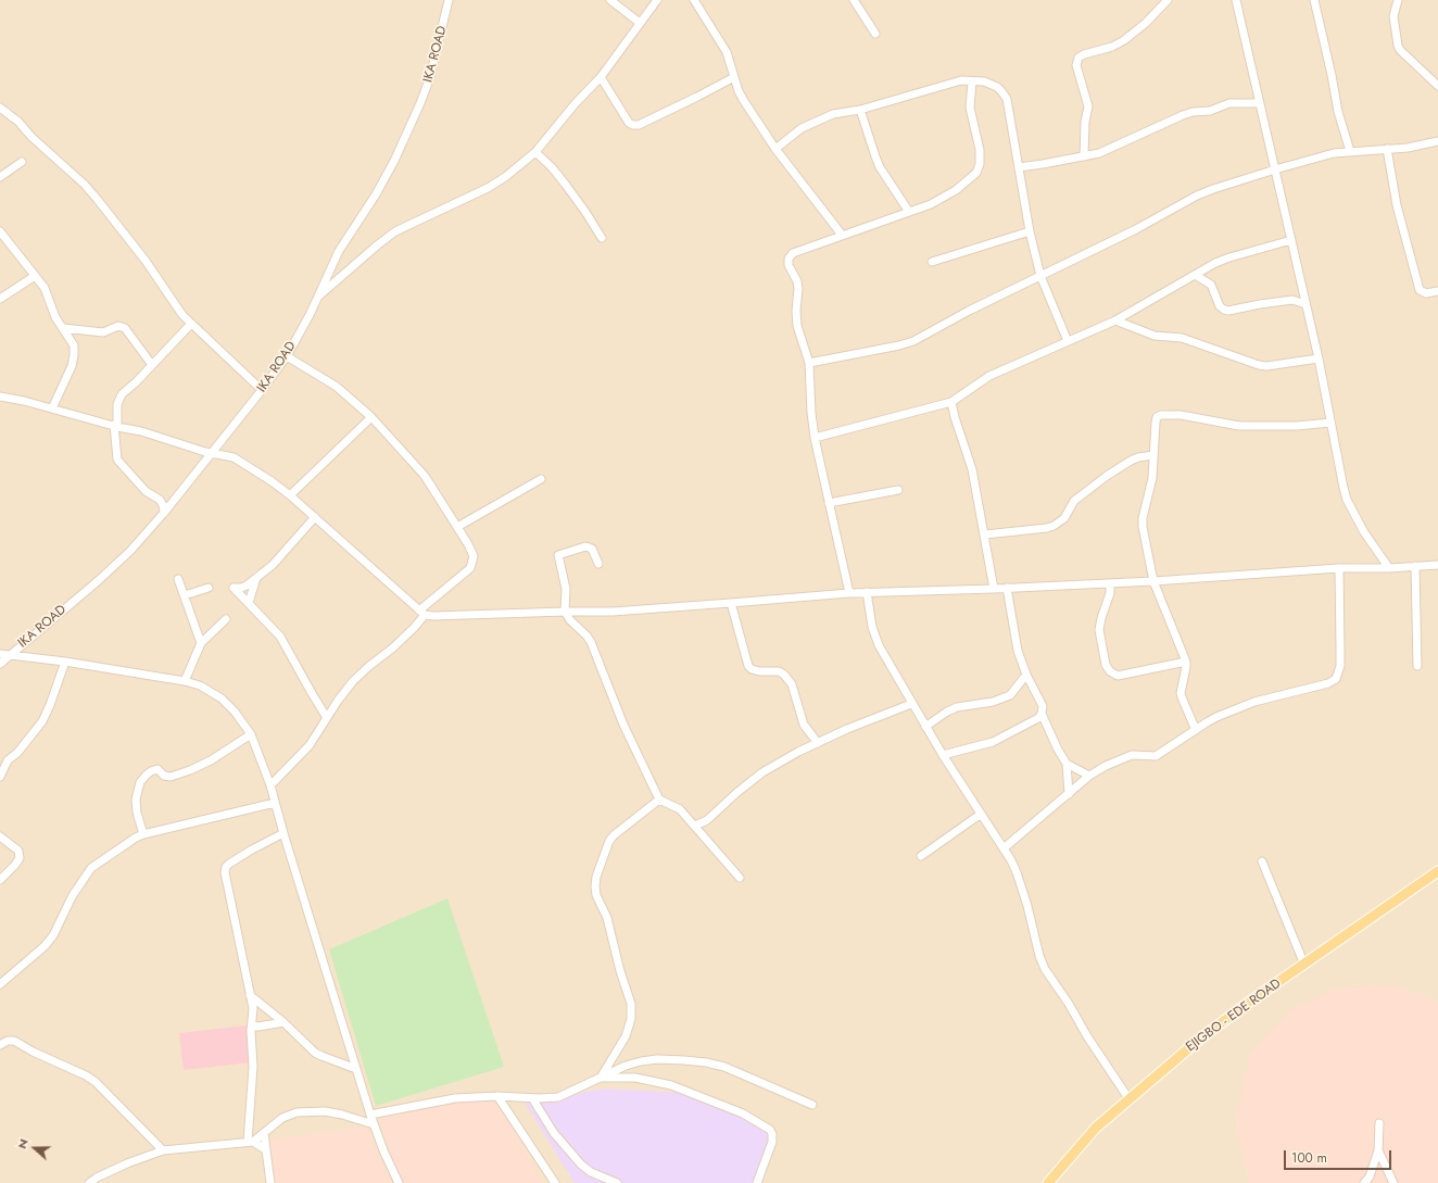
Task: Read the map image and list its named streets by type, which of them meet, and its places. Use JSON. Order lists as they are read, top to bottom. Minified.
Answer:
{"streets":{"main road":["EJIGBO - EDE ROAD"],"street":["IKA ROAD"]},"scale_bar":"100 m","north":"left"}
